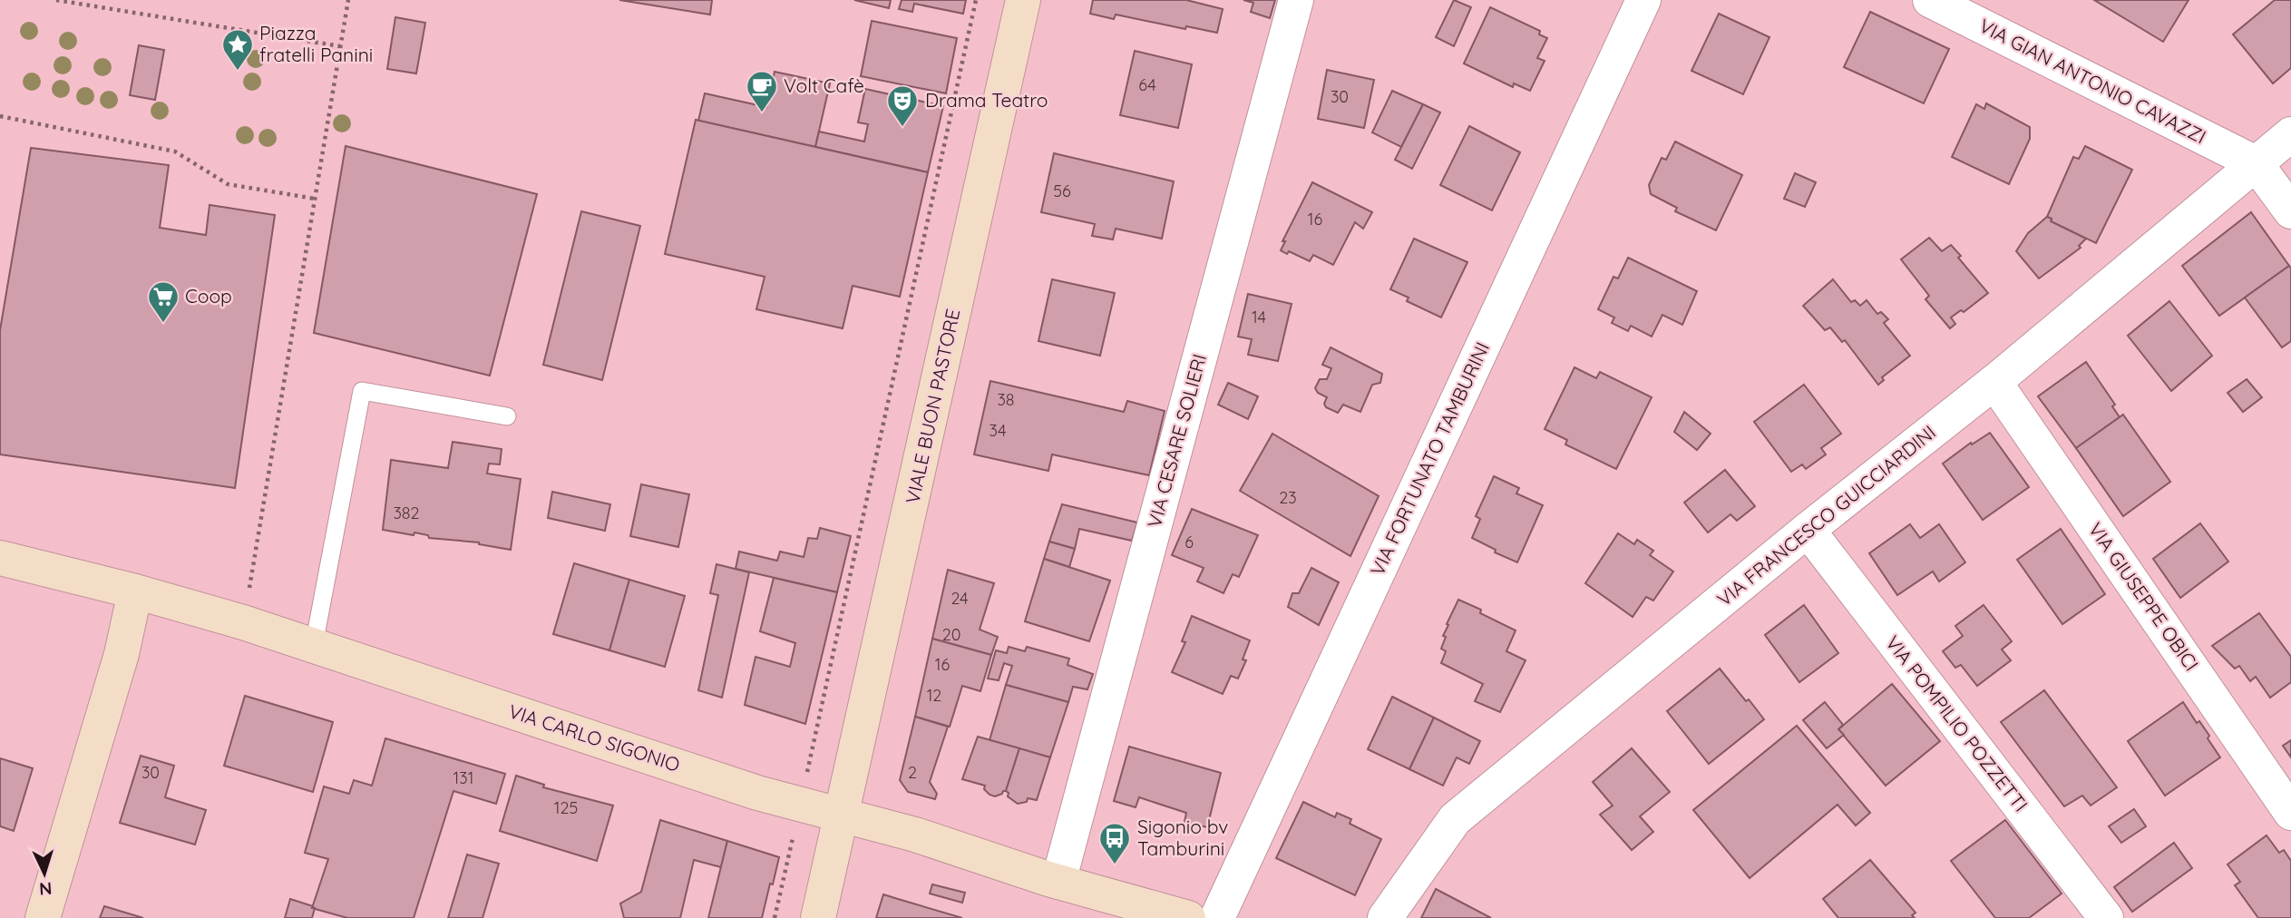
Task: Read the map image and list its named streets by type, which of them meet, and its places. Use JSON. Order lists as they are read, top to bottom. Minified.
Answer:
{"streets":{"street":["VIA GIAN ANTONIO CAVAZZI","VIALE BUON PASTORE","VIA CESARE SOLIERI","VIA FORTUNATO TAMBURINI","VIA FRANCESCO GUICCIARDINI","VIA GIUSEPPE OBICI","VIA POMPILIO POZZETTI","VIA CARLO SIGONIO"]},"crossings":[["VIA GIAN ANTONIO CAVAZZI","VIA FRANCESCO GUICCIARDINI"],["VIALE BUON PASTORE","VIA CARLO SIGONIO"],["VIA CESARE SOLIERI","VIA CARLO SIGONIO"],["VIA FRANCESCO GUICCIARDINI","VIA GIUSEPPE OBICI"],["VIA FRANCESCO GUICCIARDINI","VIA POMPILIO POZZETTI"]],"places":{"place":["Piazza fratelli Panini"],"cafe":["Volt Cafè"],"theatre":["Drama Teatro"],"supermarket":["Coop"],"bus stop":["Sigonio bv Tamburini"]},"house_numbers":["64","30","56","16","14","38","34","23","382","6","24","20","16","12","30","2","131","125"],"north":"bottom"}
